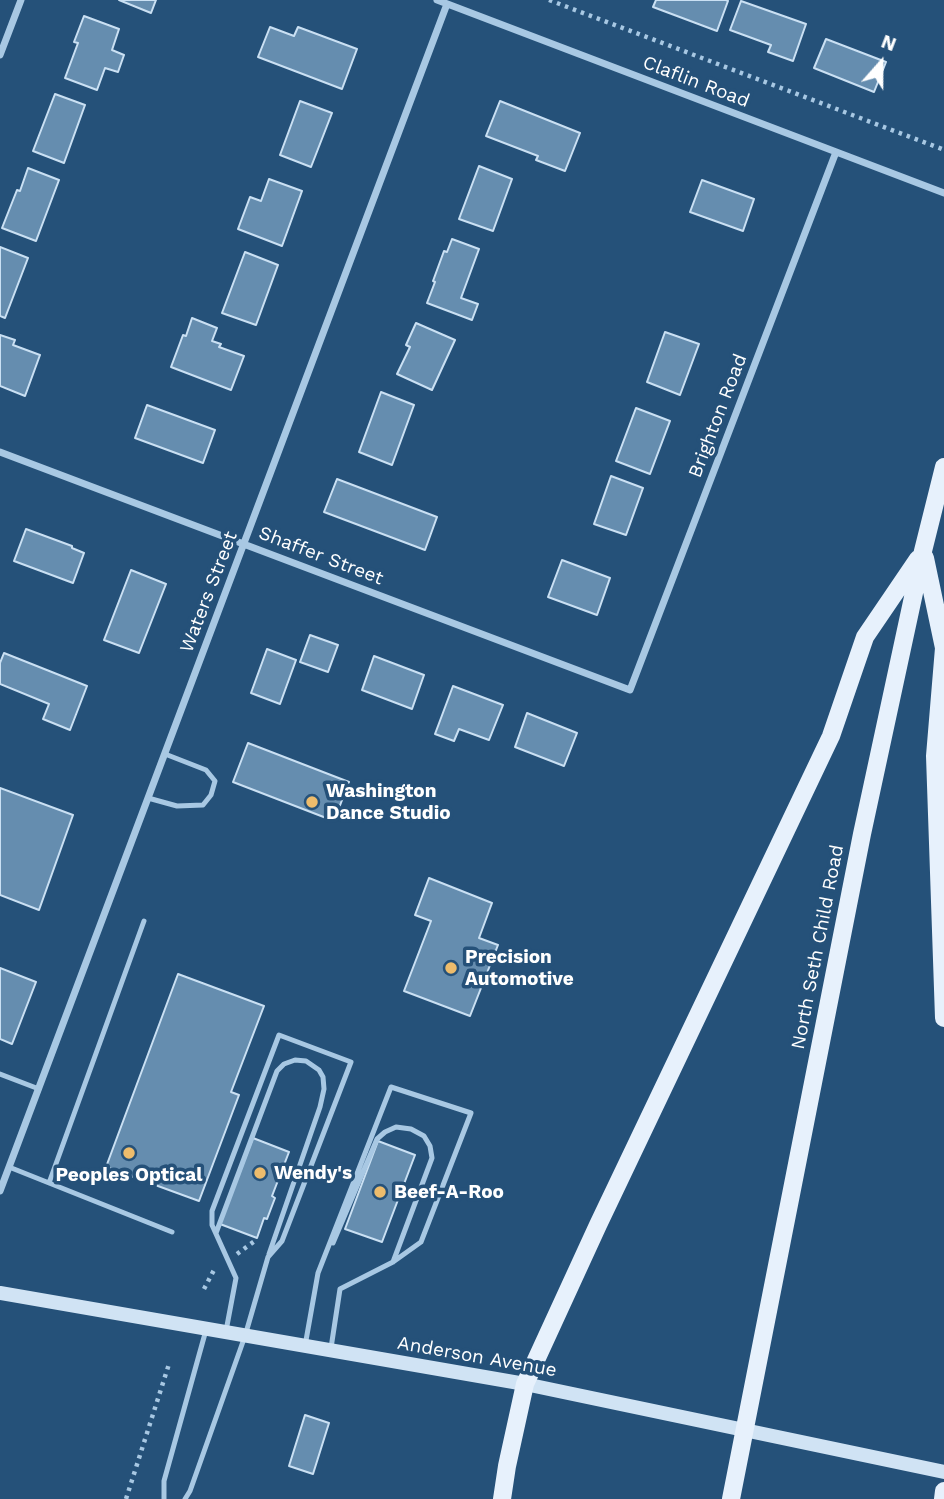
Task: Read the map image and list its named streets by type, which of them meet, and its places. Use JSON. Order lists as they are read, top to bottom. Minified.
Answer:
{"streets":{"main road":["North Seth Child Road","Anderson Avenue"],"street":["Claflin Road","Brighton Road","Shaffer Street","Waters Street"]},"crossings":[["Claflin Road","Brighton Road"],["Claflin Road","Waters Street"],["Brighton Road","Shaffer Street"],["Shaffer Street","Waters Street"]],"places":["Washington Dance Studio","Precision Automotive","Peoples Optical","Wendy's","Beef-A-Roo"],"north":"top"}
